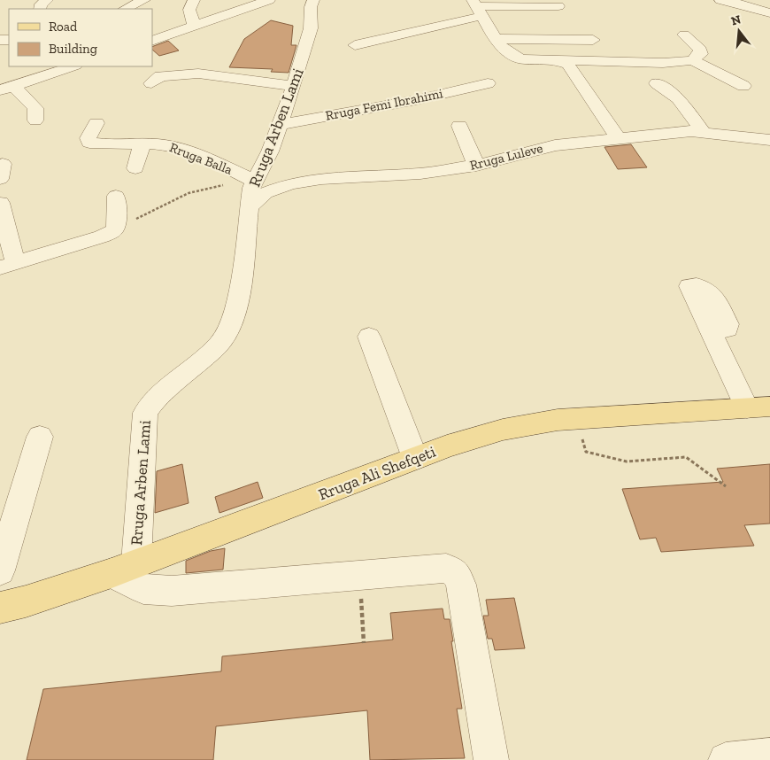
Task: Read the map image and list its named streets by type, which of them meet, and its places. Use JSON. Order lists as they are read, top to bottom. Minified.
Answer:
{"streets":{"main road":["Rruga Ali Shefqeti"],"street":["Rruga Femi Ibrahimi","Rruga Arben Lami","Rruga Luleve","Rruga Balla"]},"crossings":[["Rruga Femi Ibrahimi","Rruga Arben Lami"],["Rruga Arben Lami","Rruga Luleve"],["Rruga Arben Lami","Rruga Balla"],["Rruga Arben Lami","Rruga Ali Shefqeti"]],"legend":["Road","Building"],"north":"top"}
